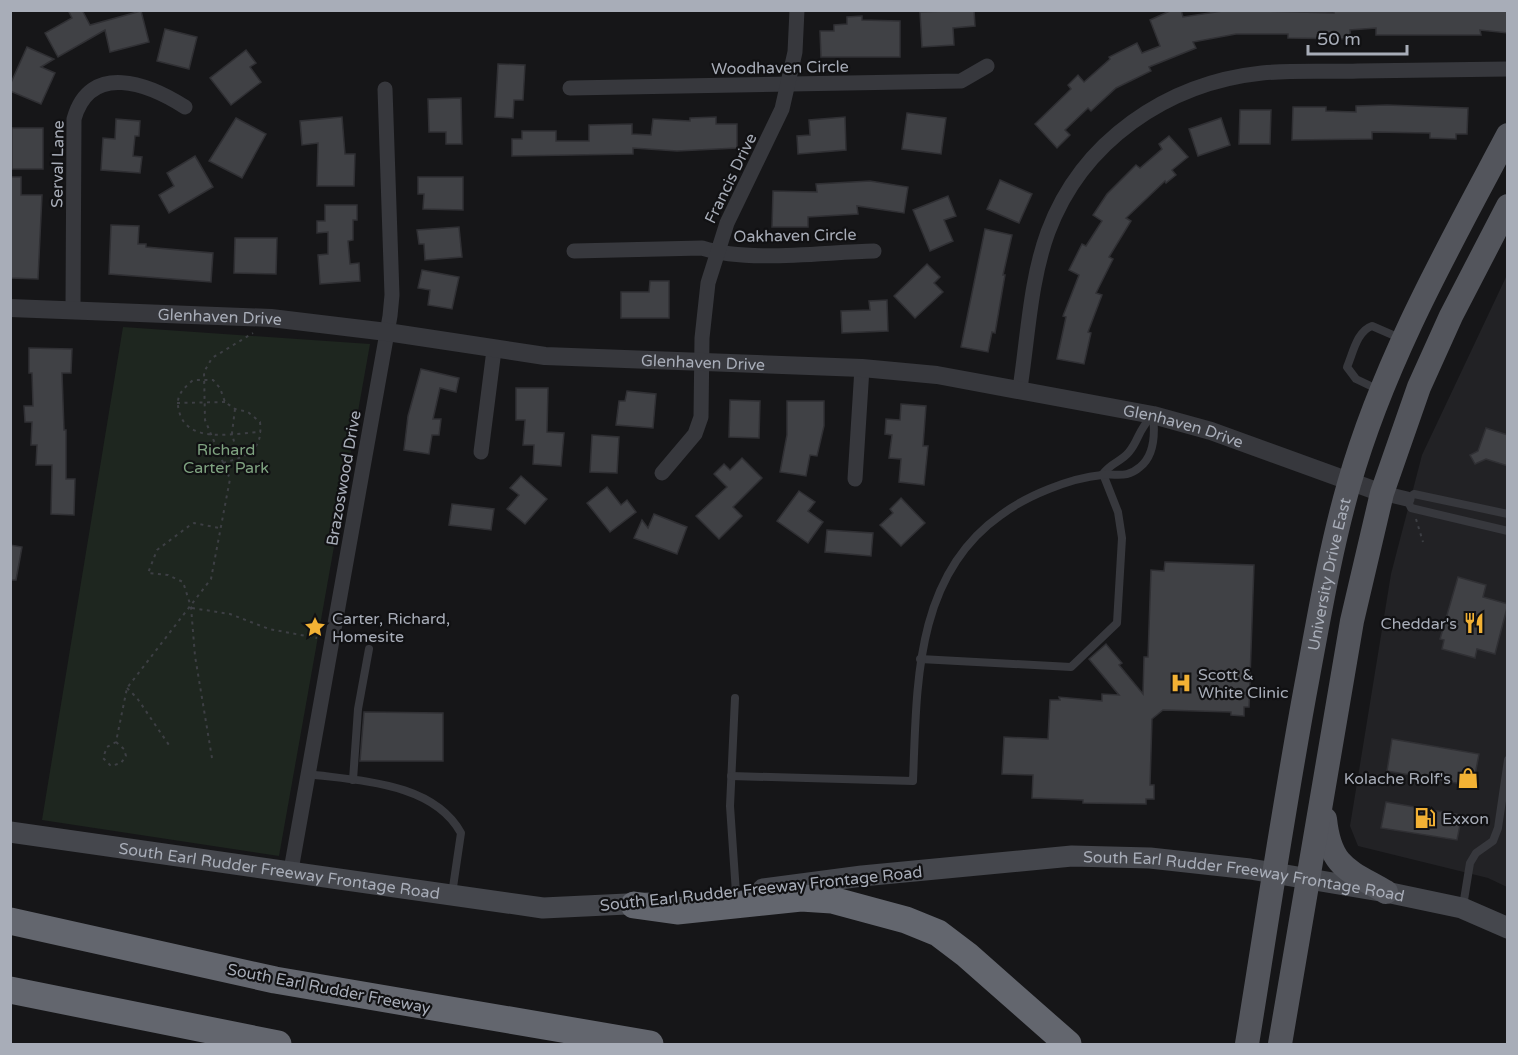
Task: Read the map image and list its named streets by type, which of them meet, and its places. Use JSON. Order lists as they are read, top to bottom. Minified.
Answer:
{"streets":{"highway":["South Earl Rudder Freeway"],"main road":["University Drive East","South Earl Rudder Freeway Frontage Road"],"street":["Woodhaven Circle","Serval Lane","Francis Drive","Oakhaven Circle","Glenhaven Drive","Brazoswood Drive"]},"crossings":[["Woodhaven Circle","Francis Drive"],["Serval Lane","Glenhaven Drive"],["Francis Drive","Oakhaven Circle"],["Francis Drive","Glenhaven Drive"],["Glenhaven Drive","Brazoswood Drive"],["Glenhaven Drive","University Drive East"],["Brazoswood Drive","South Earl Rudder Freeway Frontage Road"],["University Drive East","South Earl Rudder Freeway Frontage Road"]],"parks":["Richard Carter Park"],"places":{"restaurant":["Cheddar's"],"place":["Carter, Richard, Homesite"],"hospital":["Scott & White Clinic"],"shop":["Kolache Rolf's"],"fuel station":["Exxon"]},"scale_bar":"50 m"}
